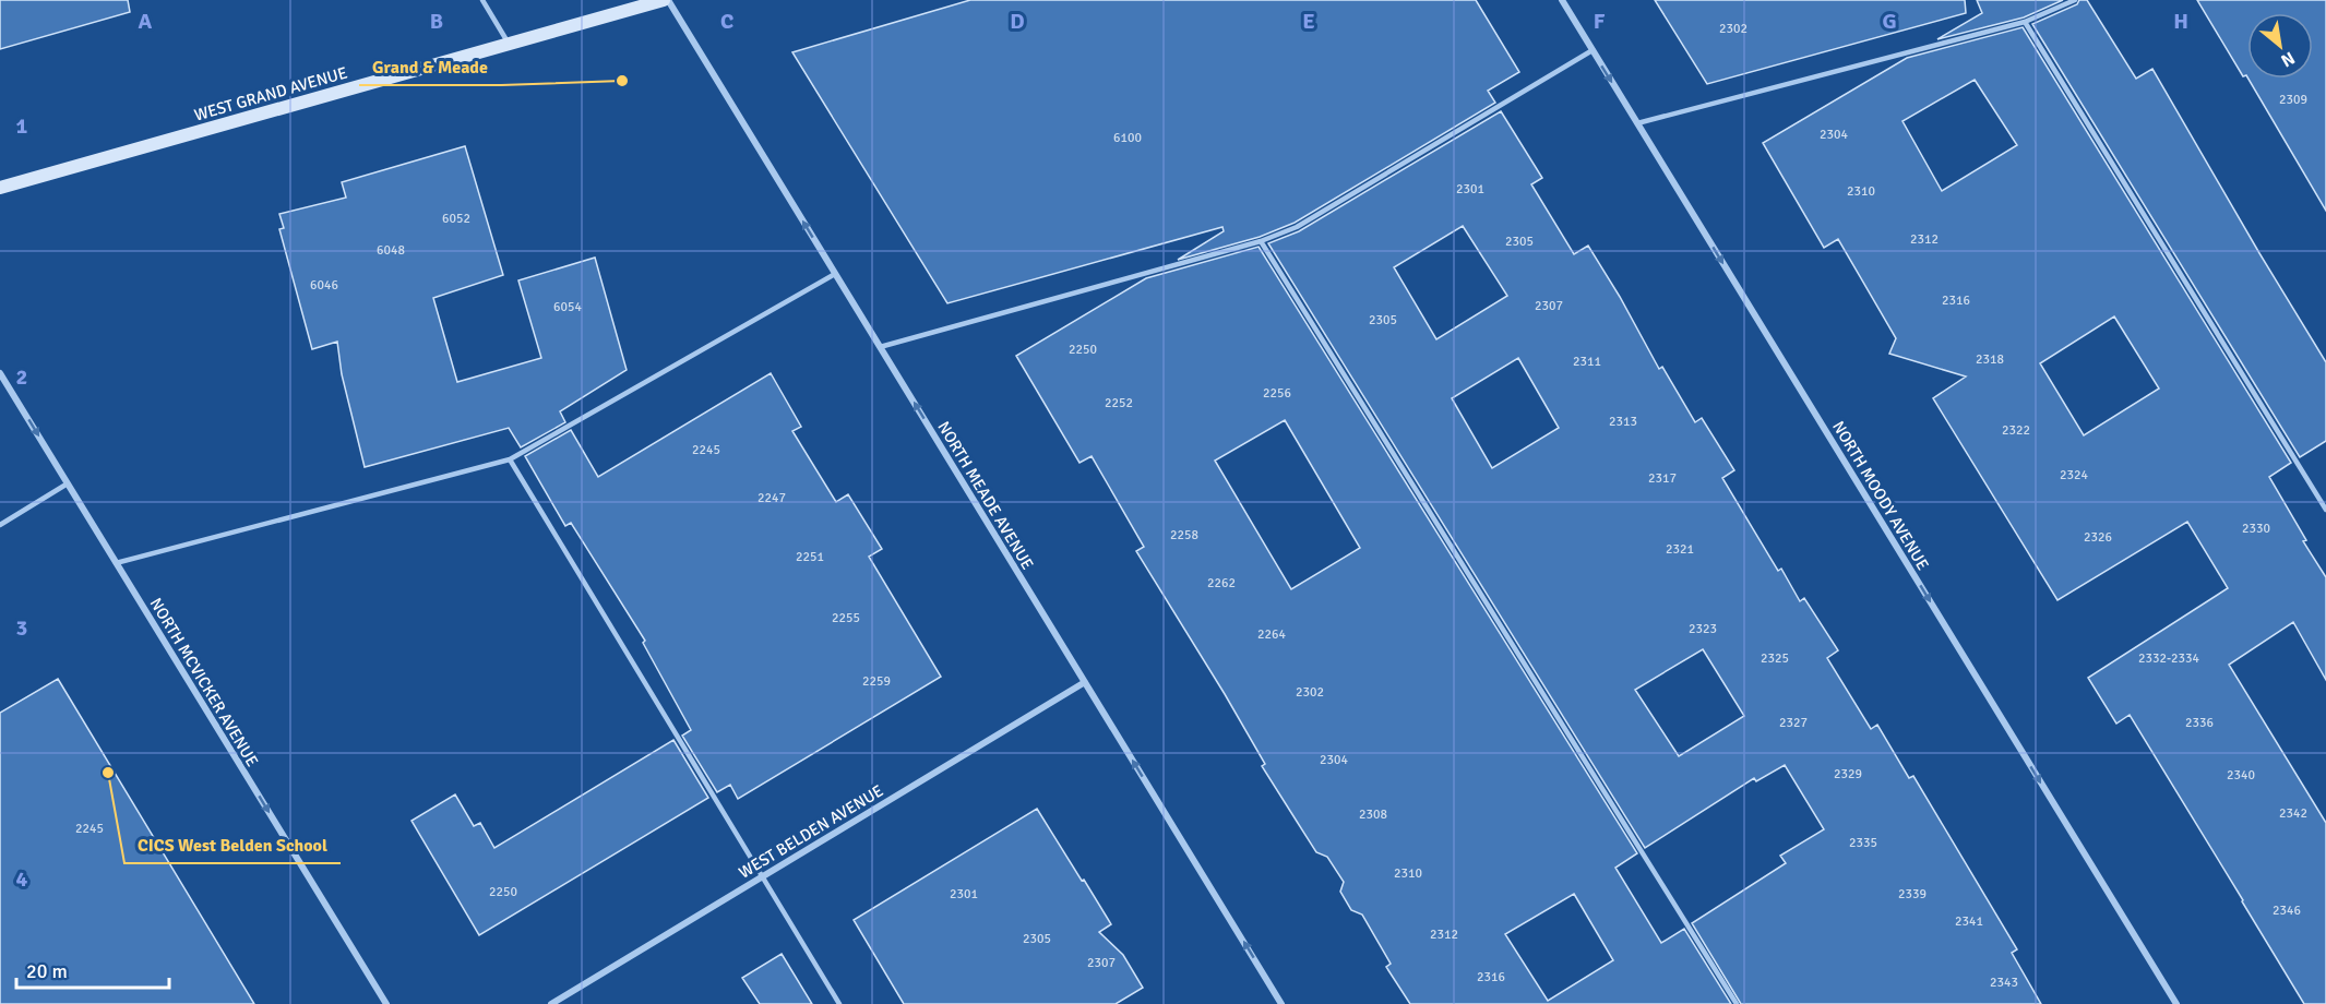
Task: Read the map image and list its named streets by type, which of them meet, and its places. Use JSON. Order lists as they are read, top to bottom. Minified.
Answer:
{"streets":{"main road":["WEST GRAND AVENUE"],"street":["NORTH MEADE AVENUE","NORTH MOODY AVENUE","NORTH MCVICKER AVENUE","WEST BELDEN AVENUE"]},"crossings":[["NORTH MEADE AVENUE","WEST BELDEN AVENUE"]],"one_way":["NORTH MEADE AVENUE","NORTH MOODY AVENUE","NORTH MCVICKER AVENUE"],"places":["Grand & Meade","CICS West Belden School"],"house_numbers":["2302","2309","2304","6100","2301","2310","6052","2312","2305","6048","6046","2316","2307","6054","2305","2250","2318","2311","2256","2252","2313","2322","2245","2324","2317","2247","2330","2258","2326","2321","2251","2262","2255","2323","2264","2325","2332-2334","2259","2302","2327","2336","2304","2329","2340","2342","2308","2245","2335","2310","2250","2301","2339","2346","2341","2312","2305","2307","2316","2343"],"scale_bar":"20 m","north":"bottom right","grid":{"columns":["A","B","C","D","E","F","G","H"],"rows":["1","2","3","4"]}}
